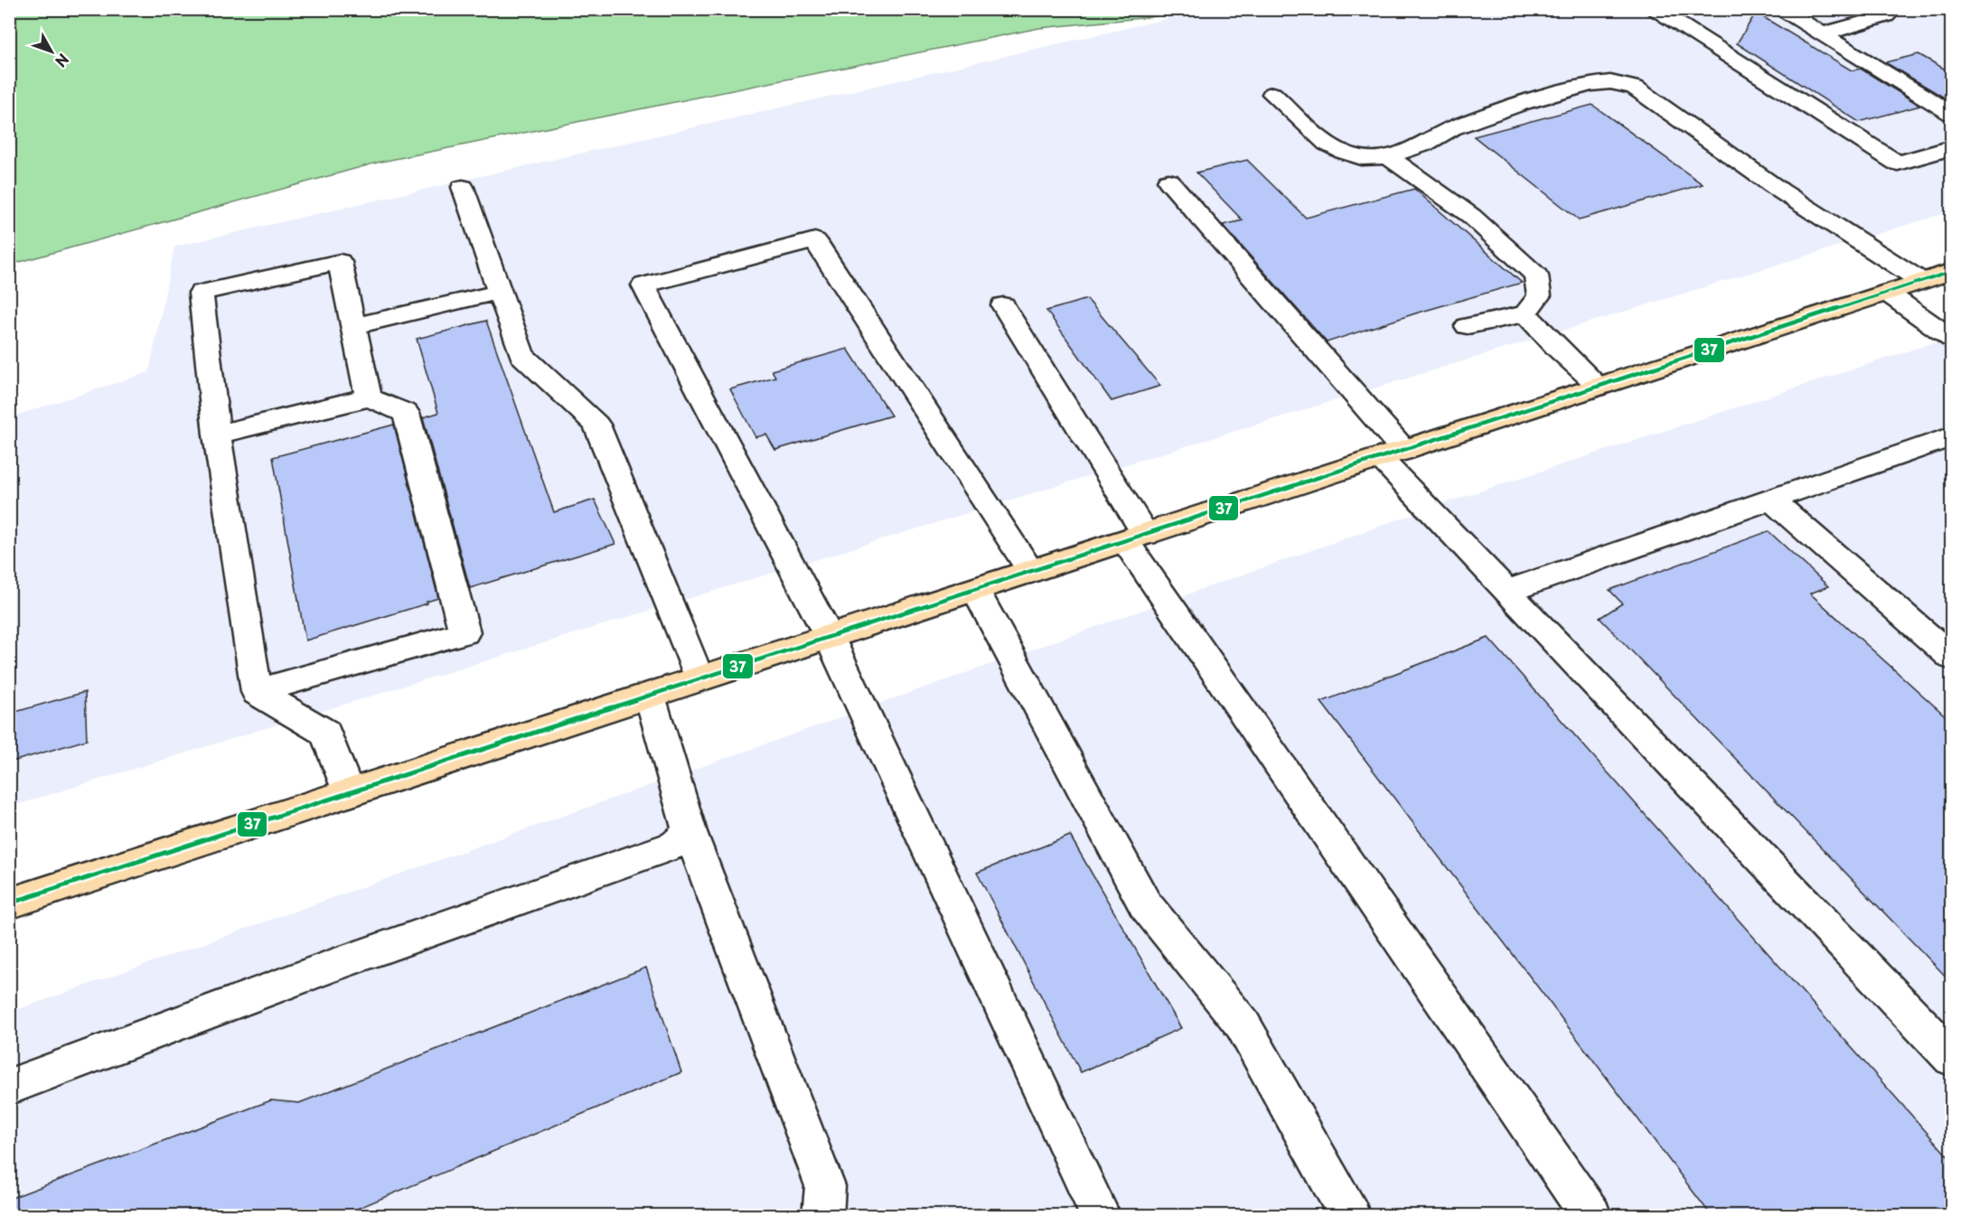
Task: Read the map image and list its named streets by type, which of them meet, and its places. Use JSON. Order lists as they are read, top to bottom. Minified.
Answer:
{"lines":["transit line 37"],"north":"bottom right"}
